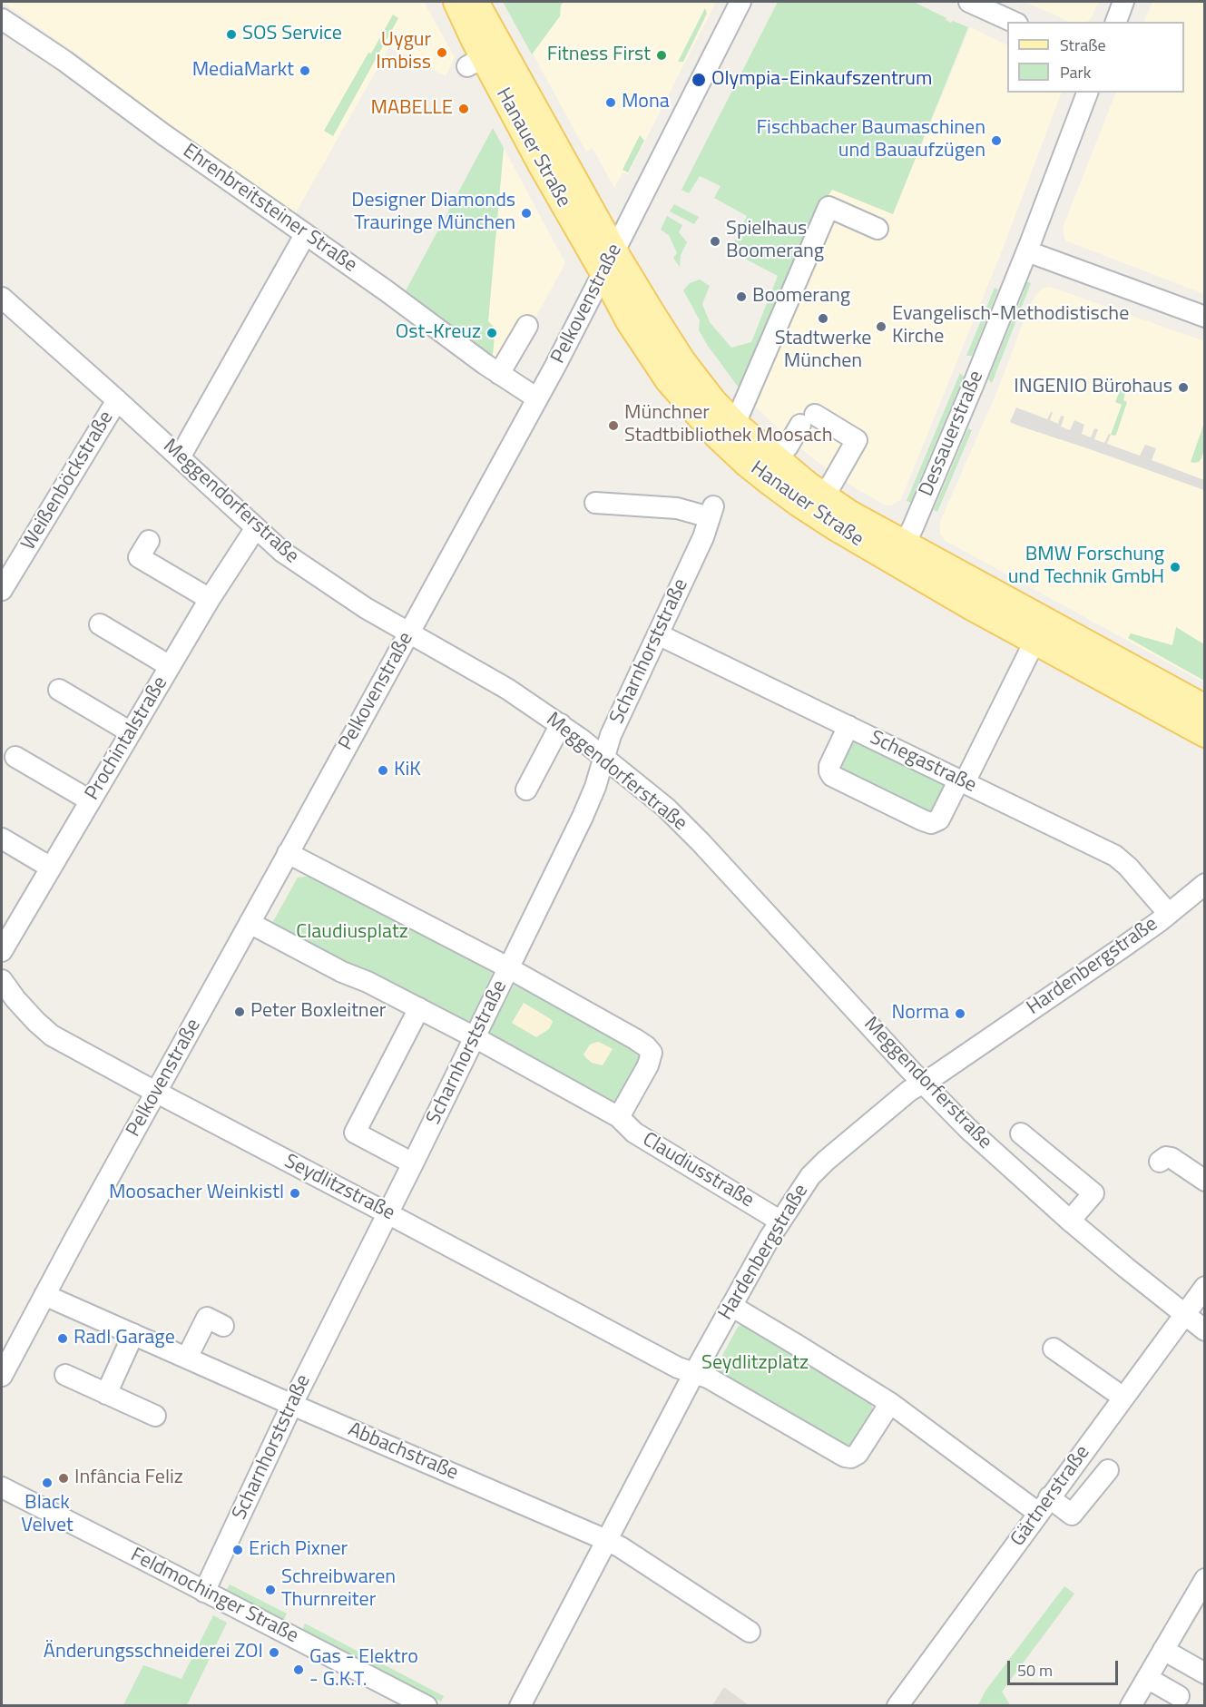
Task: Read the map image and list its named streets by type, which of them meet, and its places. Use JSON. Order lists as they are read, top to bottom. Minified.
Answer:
{"streets":{"main road":["Hanauer Straße"],"street":["Ehrenbreitsteiner Straße","Pelkovenstraße","Dessauerstraße","Weißenböckstraße","Meggendorferstraße","Scharnhorststraße","Prochintalstraße","Schegastraße","Hardenbergstraße","Claudiusstraße","Seydlitzstraße","Abbachstraße","Gärtnerstraße","Feldmochinger Straße"]},"crossings":[["Hanauer Straße","Pelkovenstraße"],["Hanauer Straße","Dessauerstraße"],["Ehrenbreitsteiner Straße","Pelkovenstraße"],["Pelkovenstraße","Meggendorferstraße"],["Pelkovenstraße","Seydlitzstraße"],["Pelkovenstraße","Abbachstraße"],["Weißenböckstraße","Meggendorferstraße"],["Meggendorferstraße","Scharnhorststraße"],["Meggendorferstraße","Prochintalstraße"],["Meggendorferstraße","Hardenbergstraße"],["Meggendorferstraße","Gärtnerstraße"],["Scharnhorststraße","Schegastraße"],["Scharnhorststraße","Seydlitzstraße"],["Scharnhorststraße","Abbachstraße"],["Scharnhorststraße","Feldmochinger Straße"],["Schegastraße","Hardenbergstraße"],["Hardenbergstraße","Claudiusstraße"],["Hardenbergstraße","Seydlitzstraße"],["Hardenbergstraße","Abbachstraße"]],"parks":["Claudiusplatz","Seydlitzplatz"],"places":["SOS Service","Uygur Imbiss","Fitness First","MediaMarkt","Olympia-Einkaufszentrum","Mona","MABELLE","Fischbacher Baumaschinen und Bauaufzügen","Designer Diamonds Trauringe München","Spielhaus Boomerang","Boomerang","Stadtwerke München","Evangelisch-Methodistische Kirche","Ost-Kreuz","INGENIO Bürohaus","Münchner Stadtbibliothek Moosach","BMW Forschung und Technik GmbH","KiK","Peter Boxleitner","Norma","Moosacher Weinkistl","Radl Garage","Infância Feliz","Black Velvet","Erich Pixner","Schreibwaren Thurnreiter","Änderungsschneiderei ZOI","Gas - Elektro - G.K.T."],"legend":["Straße","Park"],"scale_bar":"50 m"}
